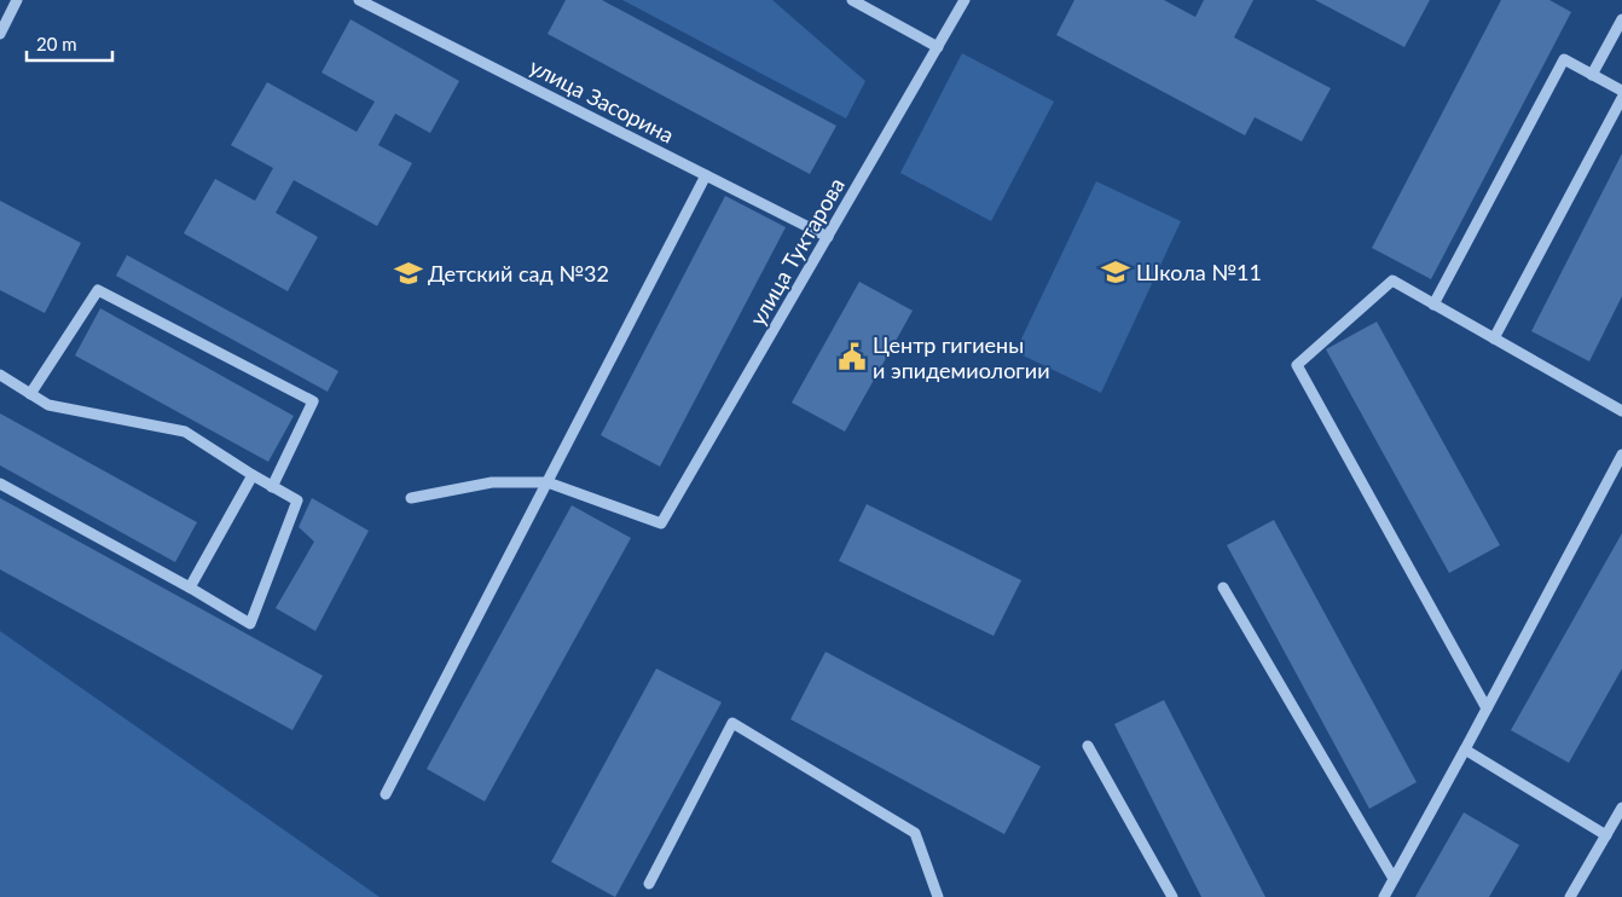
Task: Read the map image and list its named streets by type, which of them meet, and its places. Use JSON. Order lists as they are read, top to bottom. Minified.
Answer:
{"streets":{"street":["улица Засорина","улица Туктарова"]},"crossings":[["улица Засорина","улица Туктарова"]],"places":{"school or university":["Школа №11","Детский сад №32"],"public building":["Центр гигиены и эпидемиологии"]},"scale_bar":"20 m"}
